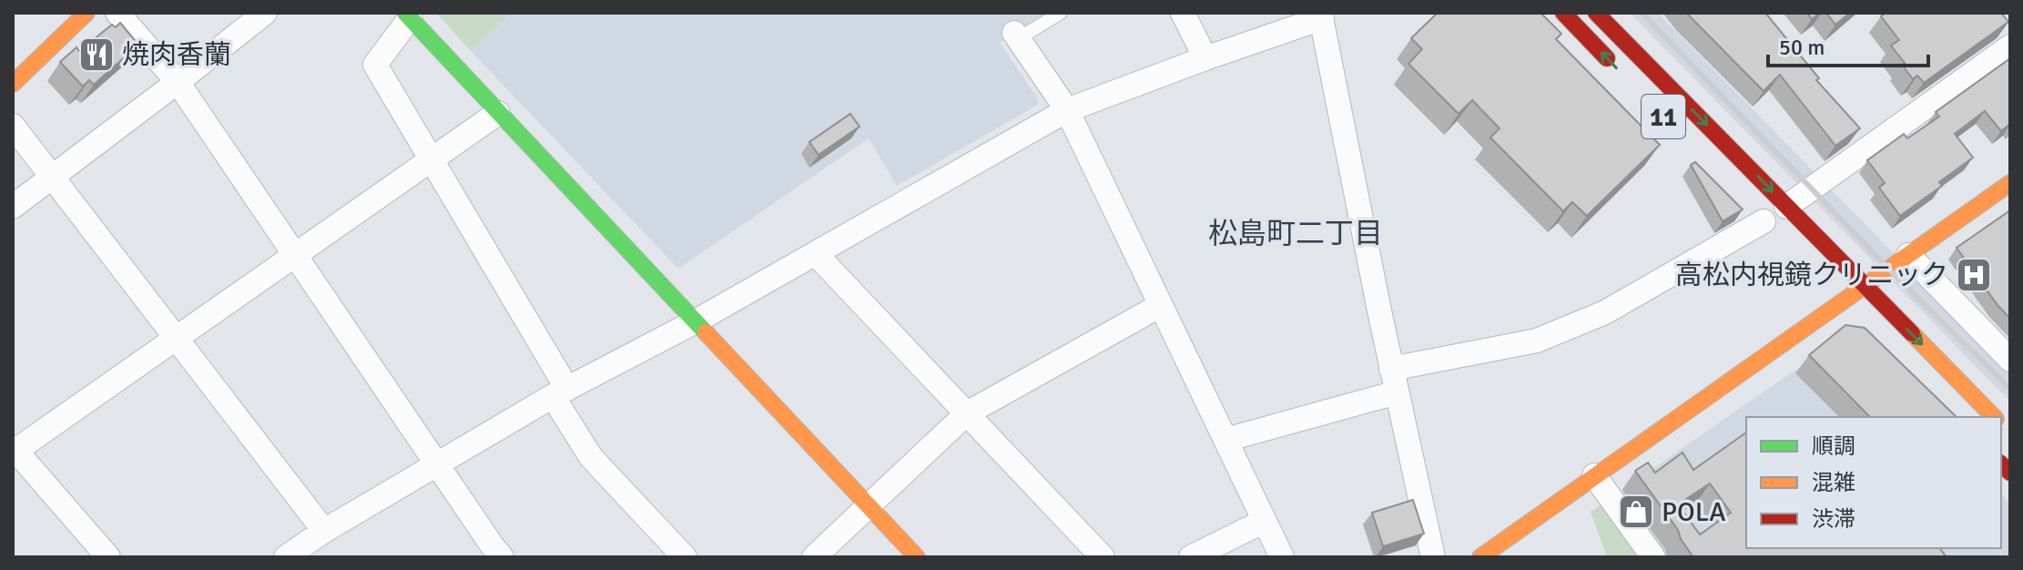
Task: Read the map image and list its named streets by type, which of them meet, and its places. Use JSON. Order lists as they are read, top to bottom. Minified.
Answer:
{"streets":{"main road":["11"]},"districts":["松島町二丁目"],"places":{"restaurant":["焼肉香蘭"],"hospital":["高松内視鏡クリニック"],"shop":["POLA"]},"legend":["順調","混雑","渋滞"],"scale_bar":"50 m"}
